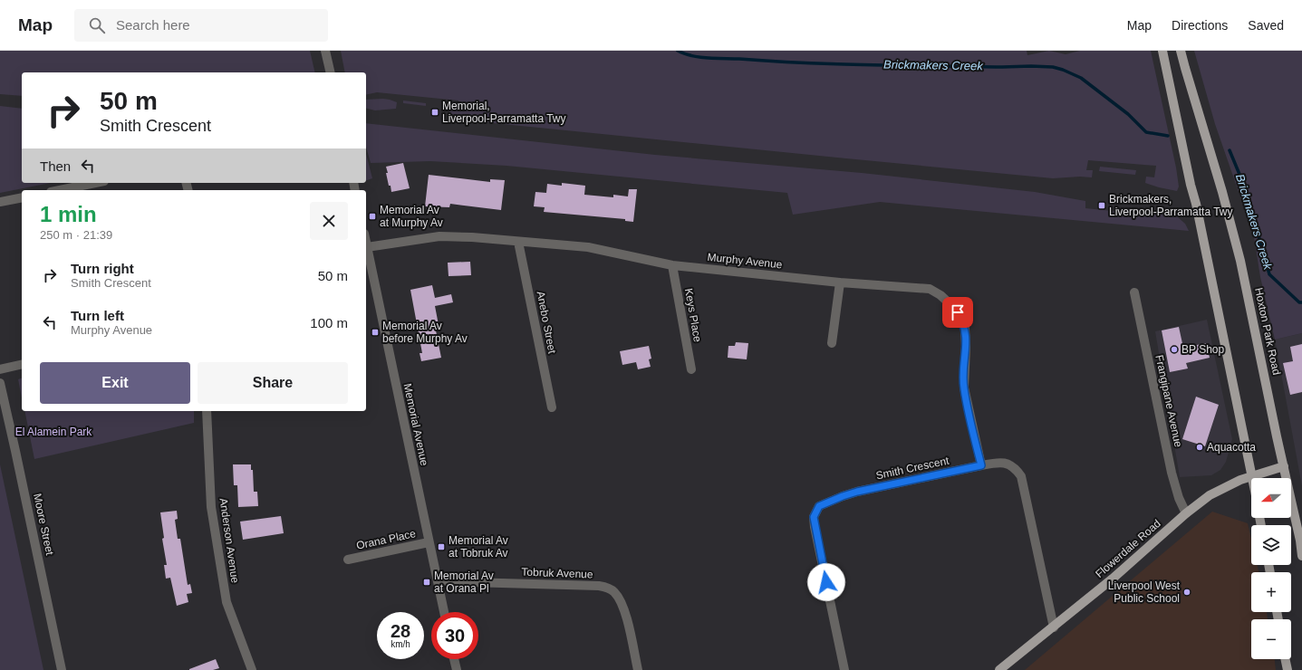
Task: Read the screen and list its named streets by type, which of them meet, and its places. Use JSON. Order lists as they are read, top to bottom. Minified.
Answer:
{"streets":{"main road":["Hoxton Park Road","Flowerdale Road"],"street":["Murphy Avenue","Keys Place","Anebo Street","Frangipane Avenue","Memorial Avenue","Smith Crescent","Moore Street","Orana Place","Anderson Avenue","Tobruk Avenue"]},"crossings":[["Murphy Avenue","Keys Place"],["Murphy Avenue","Anebo Street"],["Murphy Avenue","Memorial Avenue"],["Murphy Avenue","Smith Crescent"],["Hoxton Park Road","Flowerdale Road"],["Frangipane Avenue","Flowerdale Road"],["Memorial Avenue","Orana Place"],["Memorial Avenue","Tobruk Avenue"],["Smith Crescent","Flowerdale Road"]],"water":["Brickmakers Creek"],"parks":["El Alamein Park"],"places":{"transit":["Memorial, Liverpool-Parramatta Twy","Brickmakers, Liverpool-Parramatta Twy","Memorial Av at Murphy Av","Memorial Av before Murphy Av","Memorial Av at Tobruk Av","Memorial Av at Orana Pl"],"other":["BP Shop","Aquacotta","Liverpool West Public School"]},"north":"left","page":{"header":"Map","search":"Search here","nav":["Map","Directions","Saved"],"turn":["50 m","Smith Crescent"],"then":"Then","heading":["1 min","250 m · 21:39"],"list":[{"name":"Turn right","note":"Smith Crescent","value":"50 m"},{"name":"Turn left","note":"Murphy Avenue","value":"100 m"}],"buttons":["Exit","Share"],"map_buttons":["+","−"],"speed":"28 km/h","limit":"30"}}
